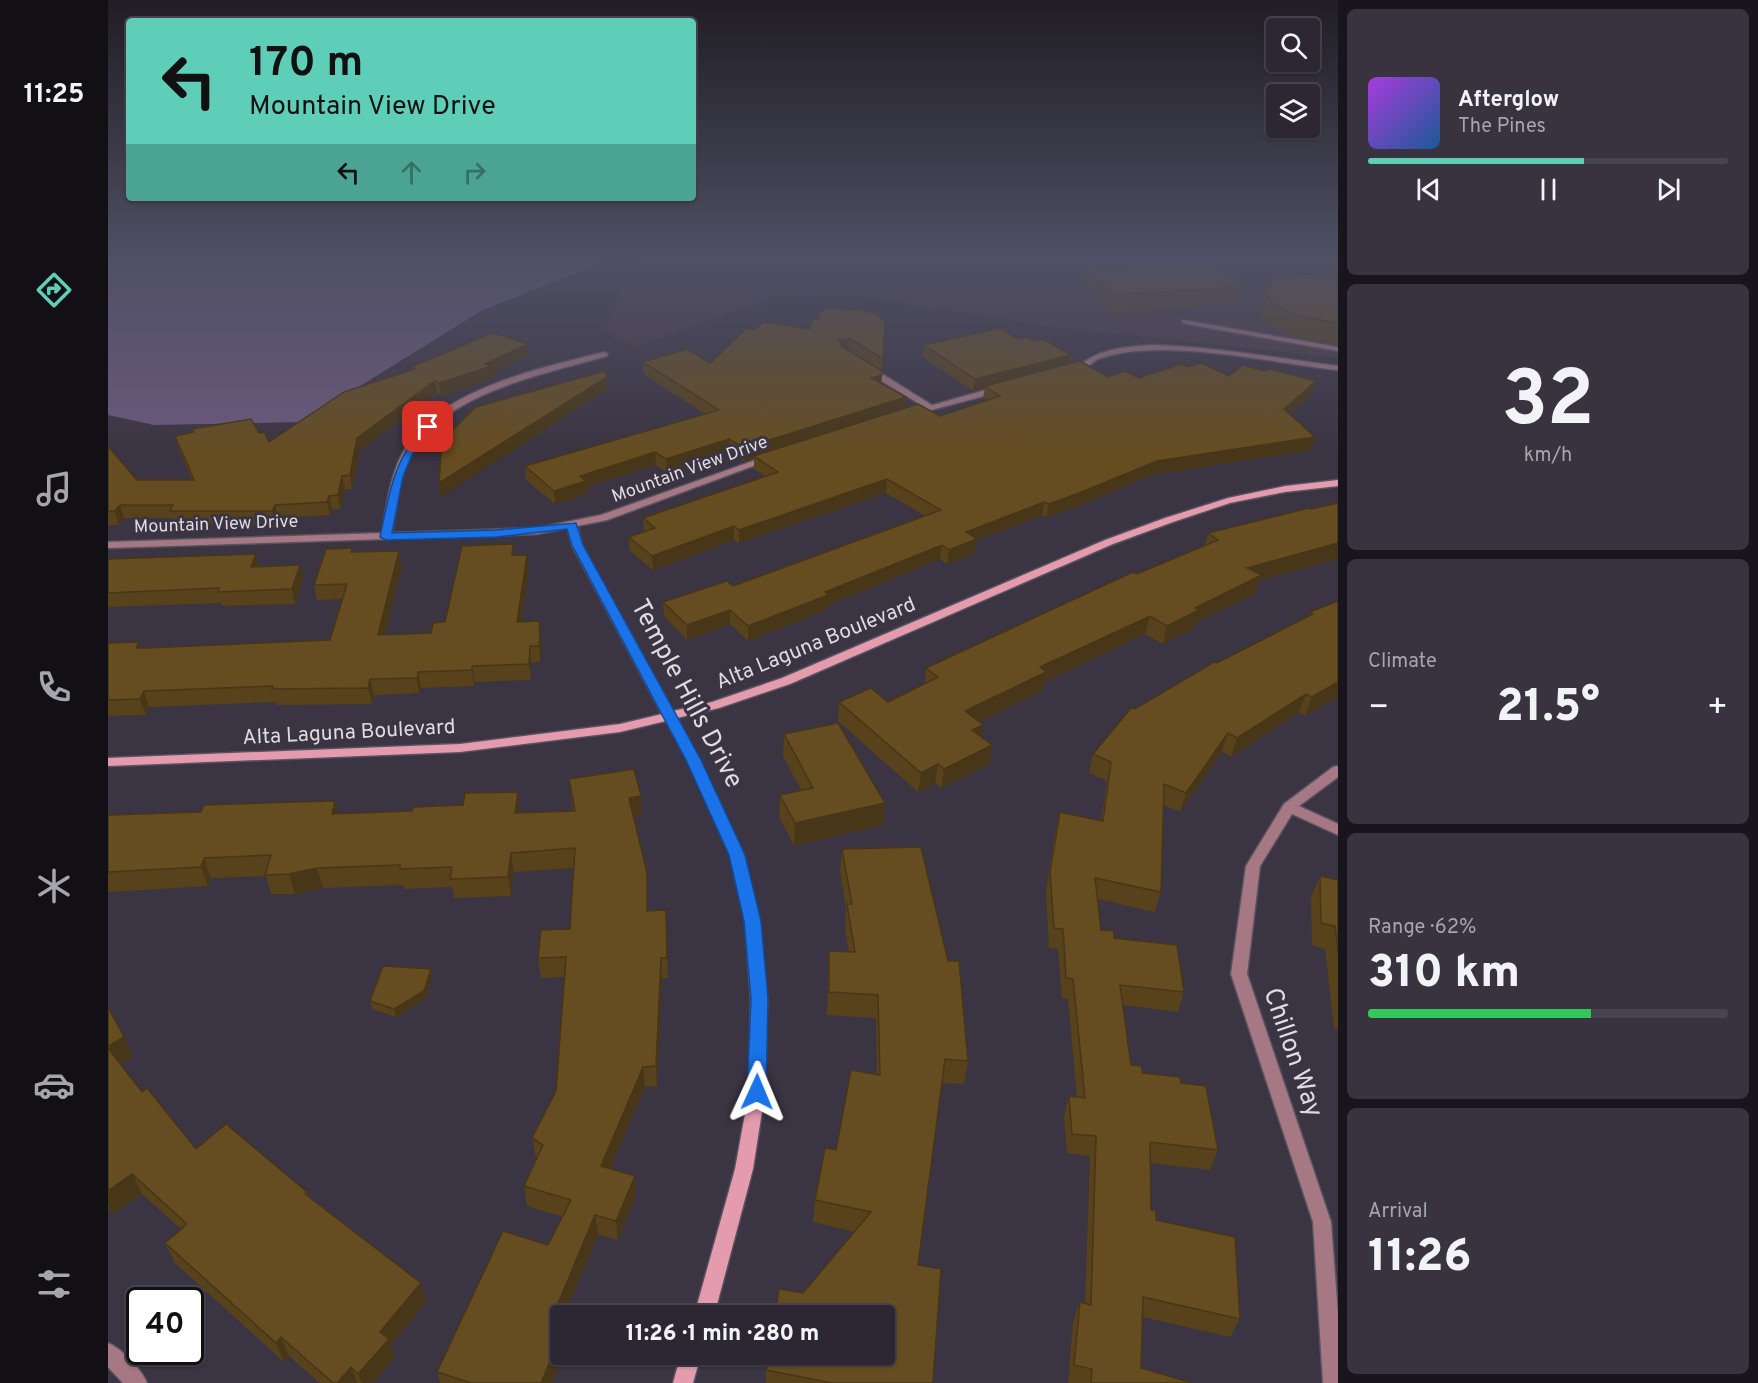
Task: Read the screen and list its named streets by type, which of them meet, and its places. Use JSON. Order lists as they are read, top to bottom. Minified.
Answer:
{"streets":{"main road":["Alta Laguna Boulevard","Temple Hills Drive"],"street":["Mountain View Drive","Chillon Way"]},"crossings":[["Mountain View Drive","Temple Hills Drive"],["Alta Laguna Boulevard","Temple Hills Drive"]],"page":{"tabs":"11:25","turn":["170 m","Mountain View Drive"],"song":["Afterglow","The Pines"],"tile":[["32","km/h"],"Climate",["Range · 62%","310 km"],["Arrival","11:26"]],"heat":["−","21.5°","+"],"limit":"40","trip":"11:26 · 1 min · 280 m"}}
